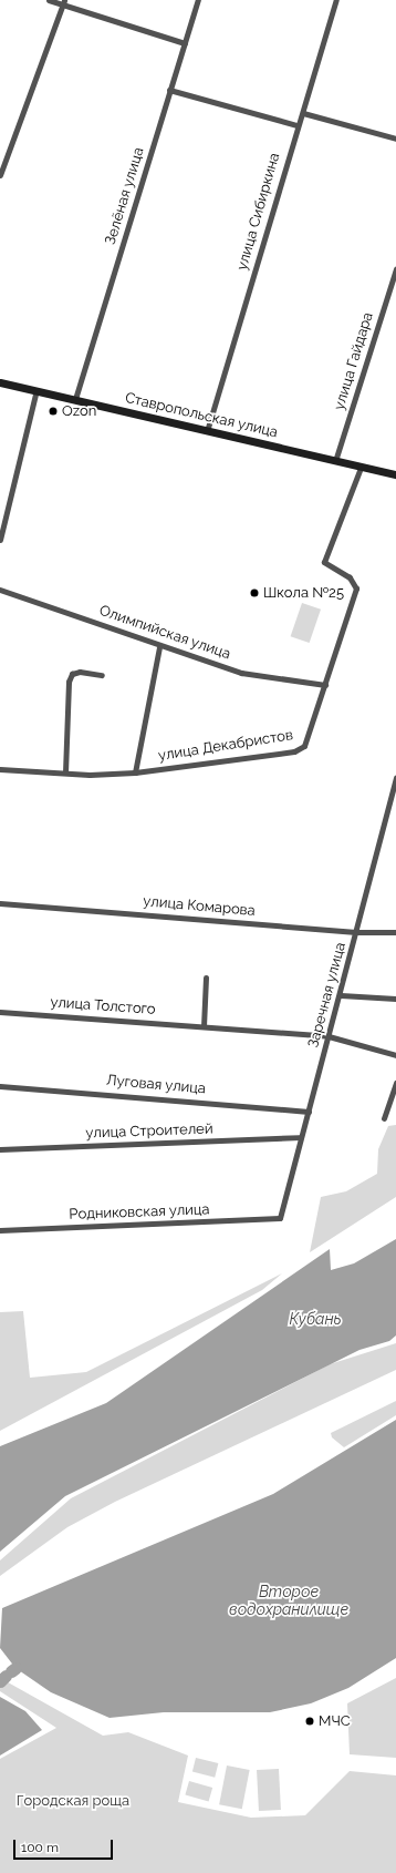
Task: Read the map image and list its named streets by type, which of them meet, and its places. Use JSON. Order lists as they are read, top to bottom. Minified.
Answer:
{"streets":{"main road":["Ставропольская улица"],"street":["Зелёная улица","улица Сибиркина","улица Гайдара","Олимпийская улица","улица Декабристов","улица Комарова","Заречная улица","улица Толстого","Луговая улица","улица Строителей","Родниковская улица"]},"crossings":[["Зелёная улица","Ставропольская улица"],["улица Сибиркина","Ставропольская улица"],["улица Гайдара","Ставропольская улица"],["Ставропольская улица","улица Декабристов"],["Олимпийская улица","улица Декабристов"],["улица Комарова","Заречная улица"],["Заречная улица","улица Толстого"],["Заречная улица","Луговая улица"],["Заречная улица","улица Строителей"],["Заречная улица","Родниковская улица"]],"water":["Кубань","Второе водохранилище"],"parks":["Городская роща"],"places":["Ozon","Школа №25","МЧС"],"scale_bar":"100 m"}
